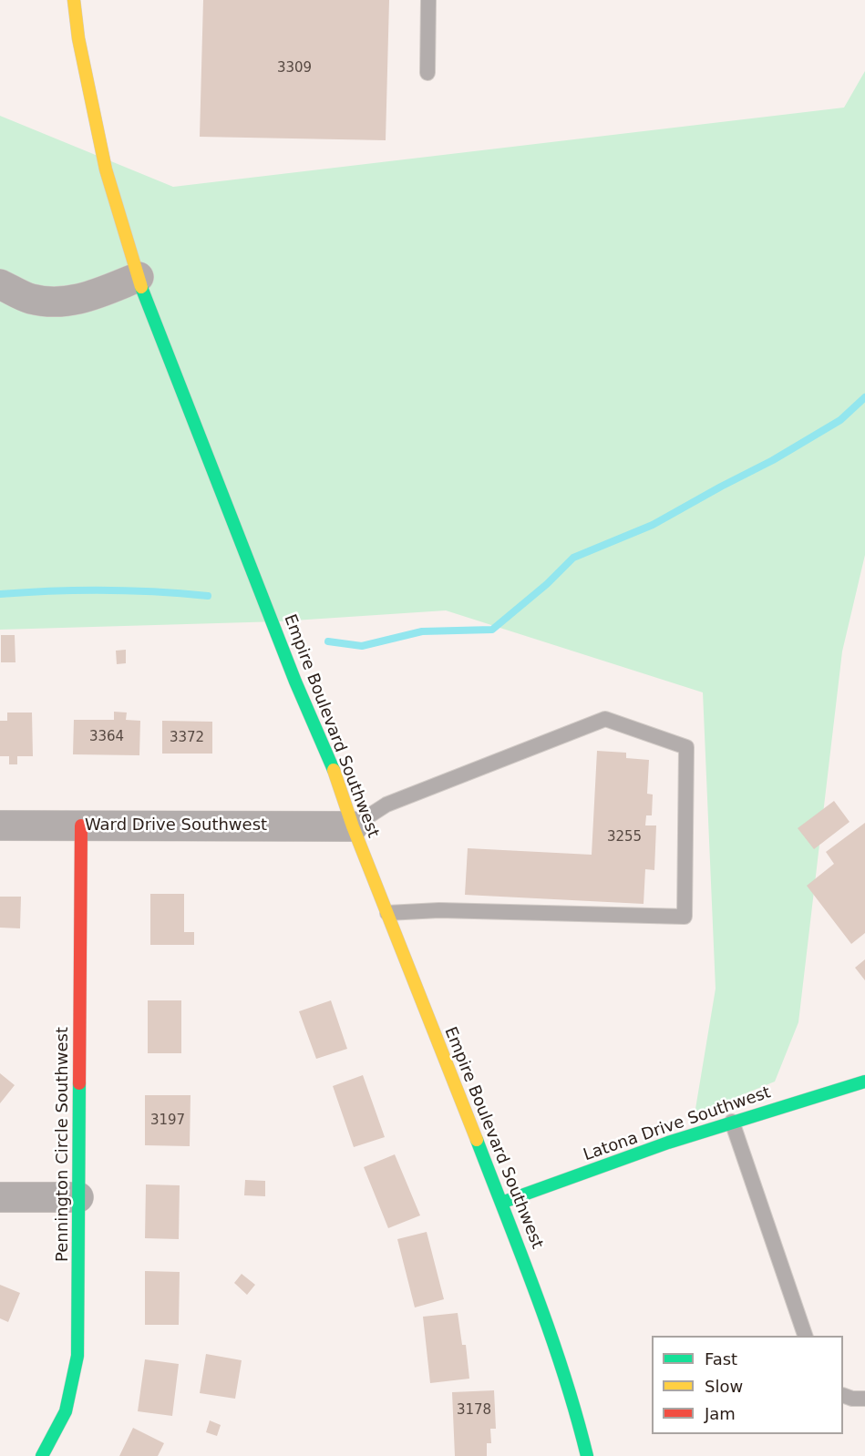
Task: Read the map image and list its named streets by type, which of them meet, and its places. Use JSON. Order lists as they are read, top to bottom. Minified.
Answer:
{"streets":{"street":["Empire Boulevard Southwest","Ward Drive Southwest","Latona Drive Southwest","Pennington Circle Southwest"]},"crossings":[["Empire Boulevard Southwest","Ward Drive Southwest"],["Empire Boulevard Southwest","Latona Drive Southwest"],["Ward Drive Southwest","Pennington Circle Southwest"]],"house_numbers":["3309","3364","3372","3255","3197","3178"],"legend":["Fast","Slow","Jam"]}
